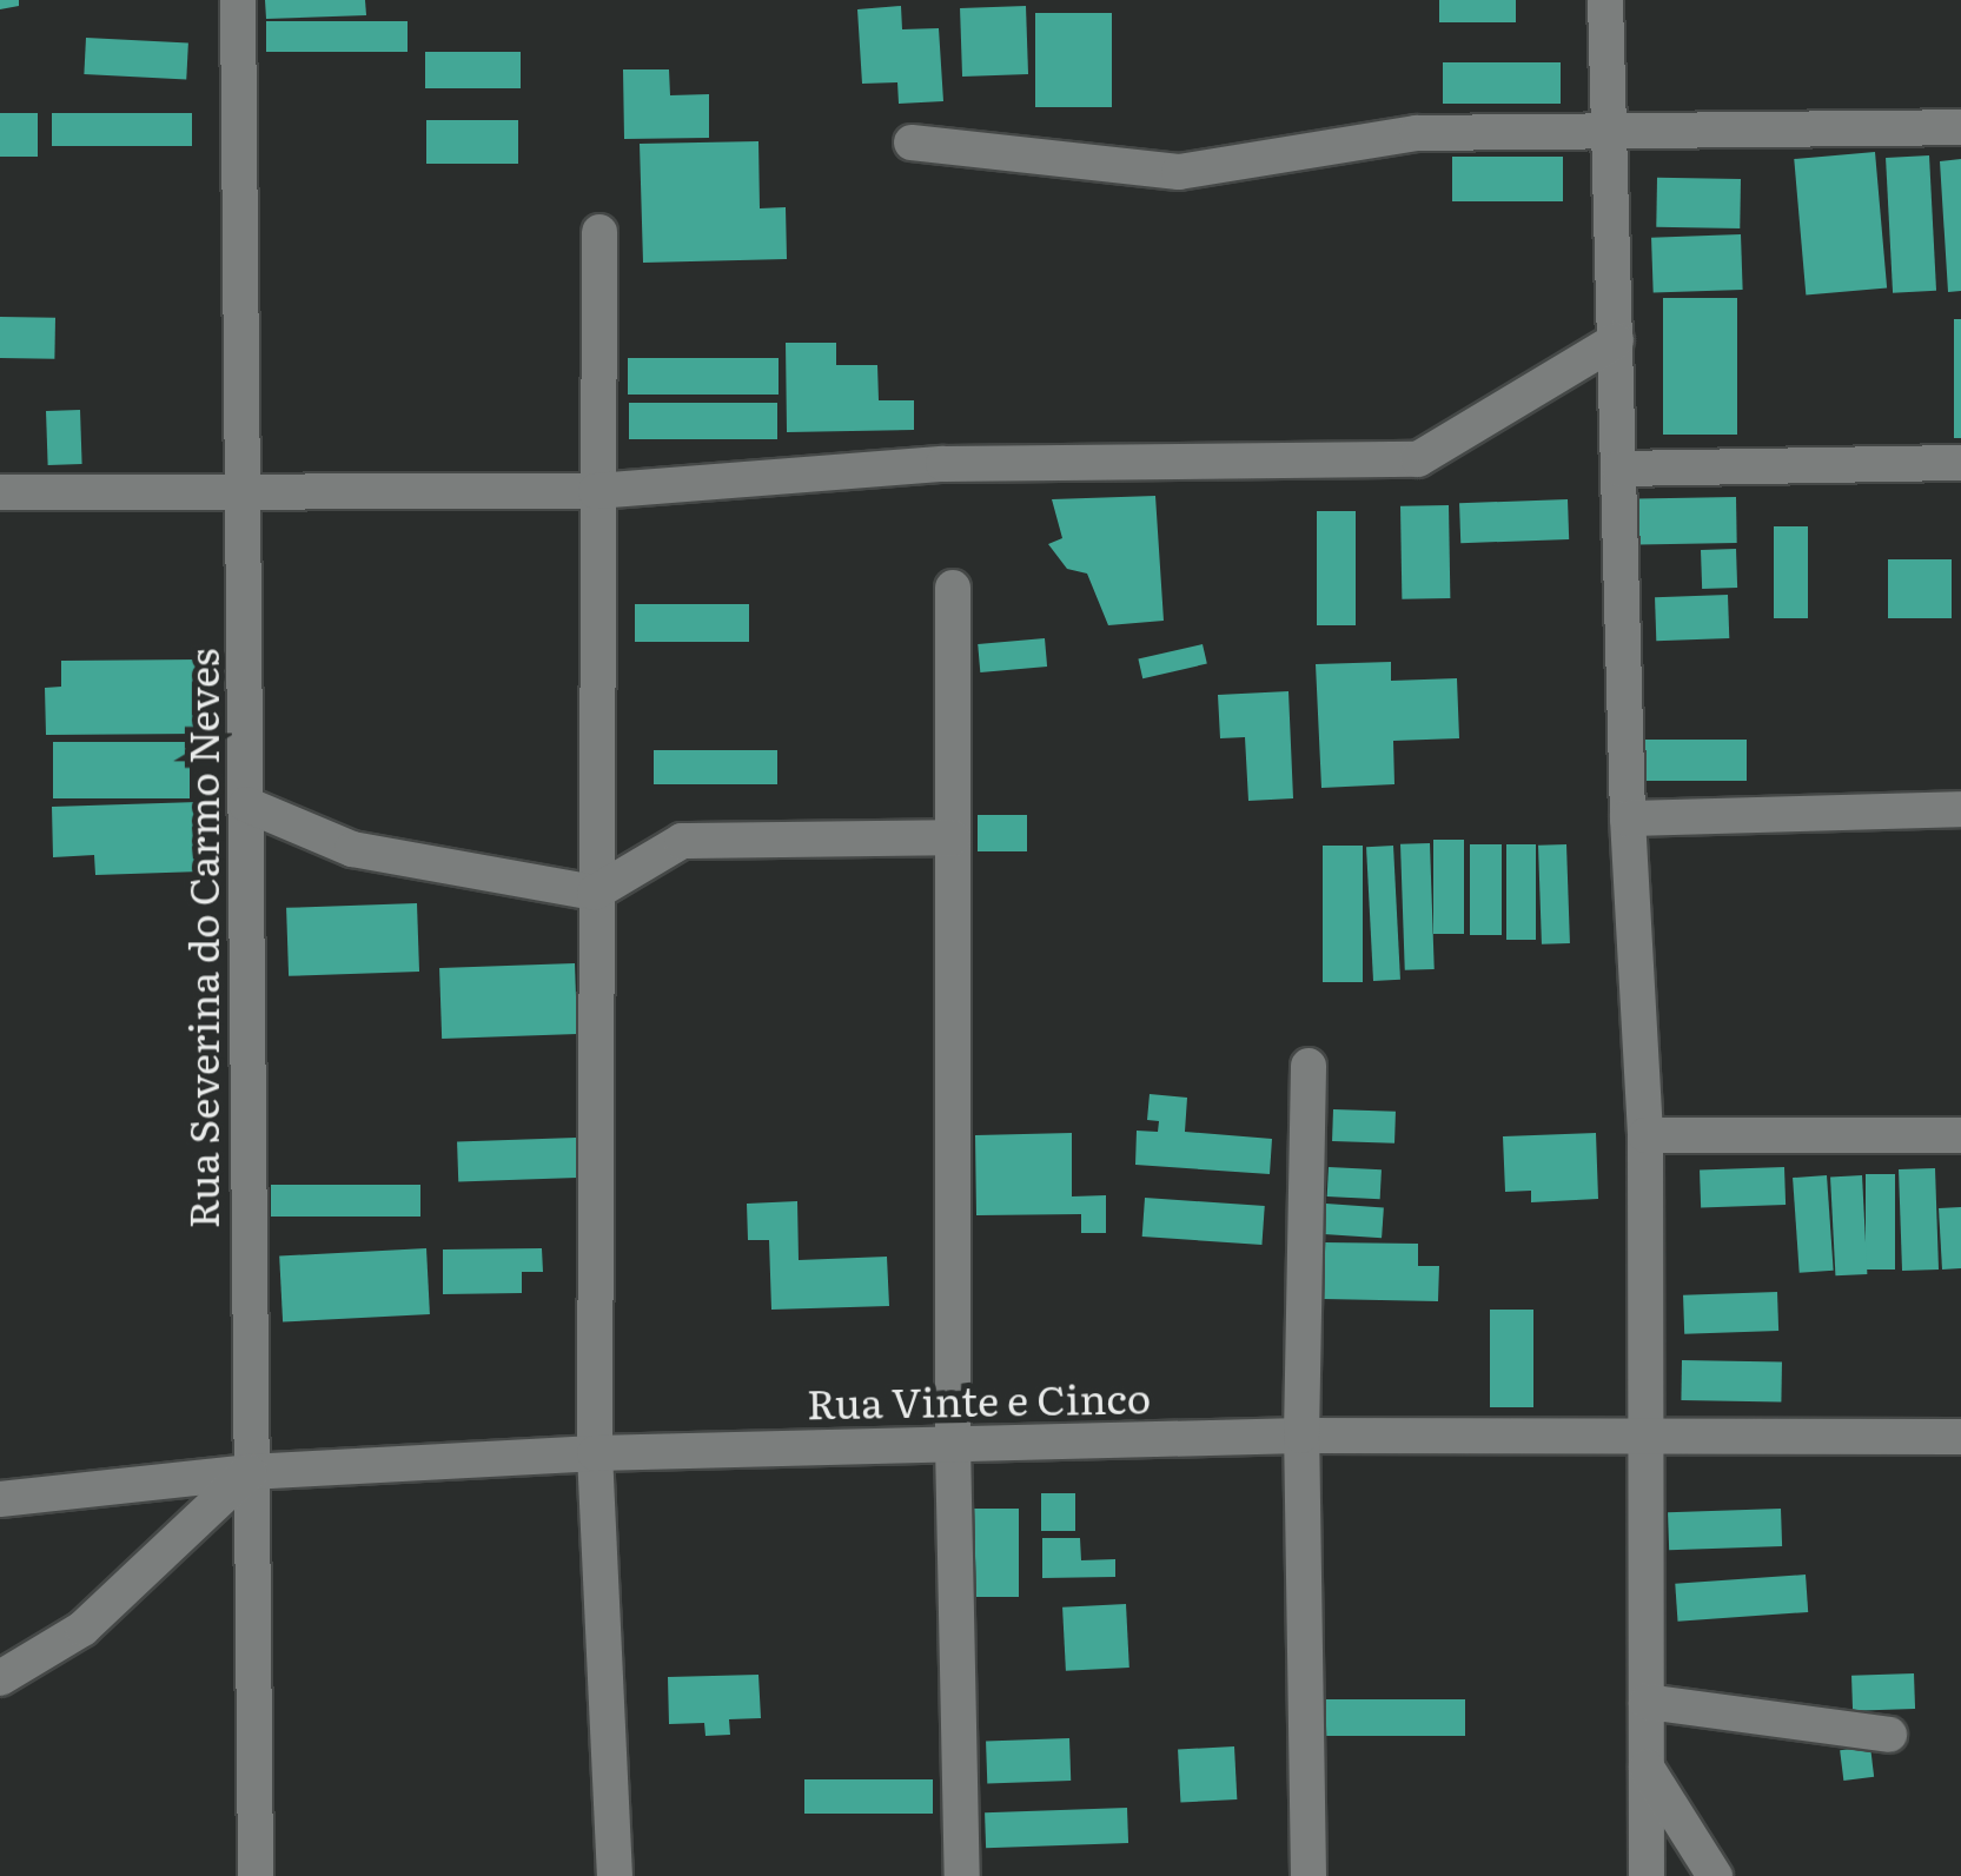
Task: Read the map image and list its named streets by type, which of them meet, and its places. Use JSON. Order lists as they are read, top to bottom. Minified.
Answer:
{"streets":{"street":["Rua Severina do Carmo Neves","Rua Vinte e Cinco"]},"crossings":[["Rua Severina do Carmo Neves","Rua Vinte e Cinco"]]}
